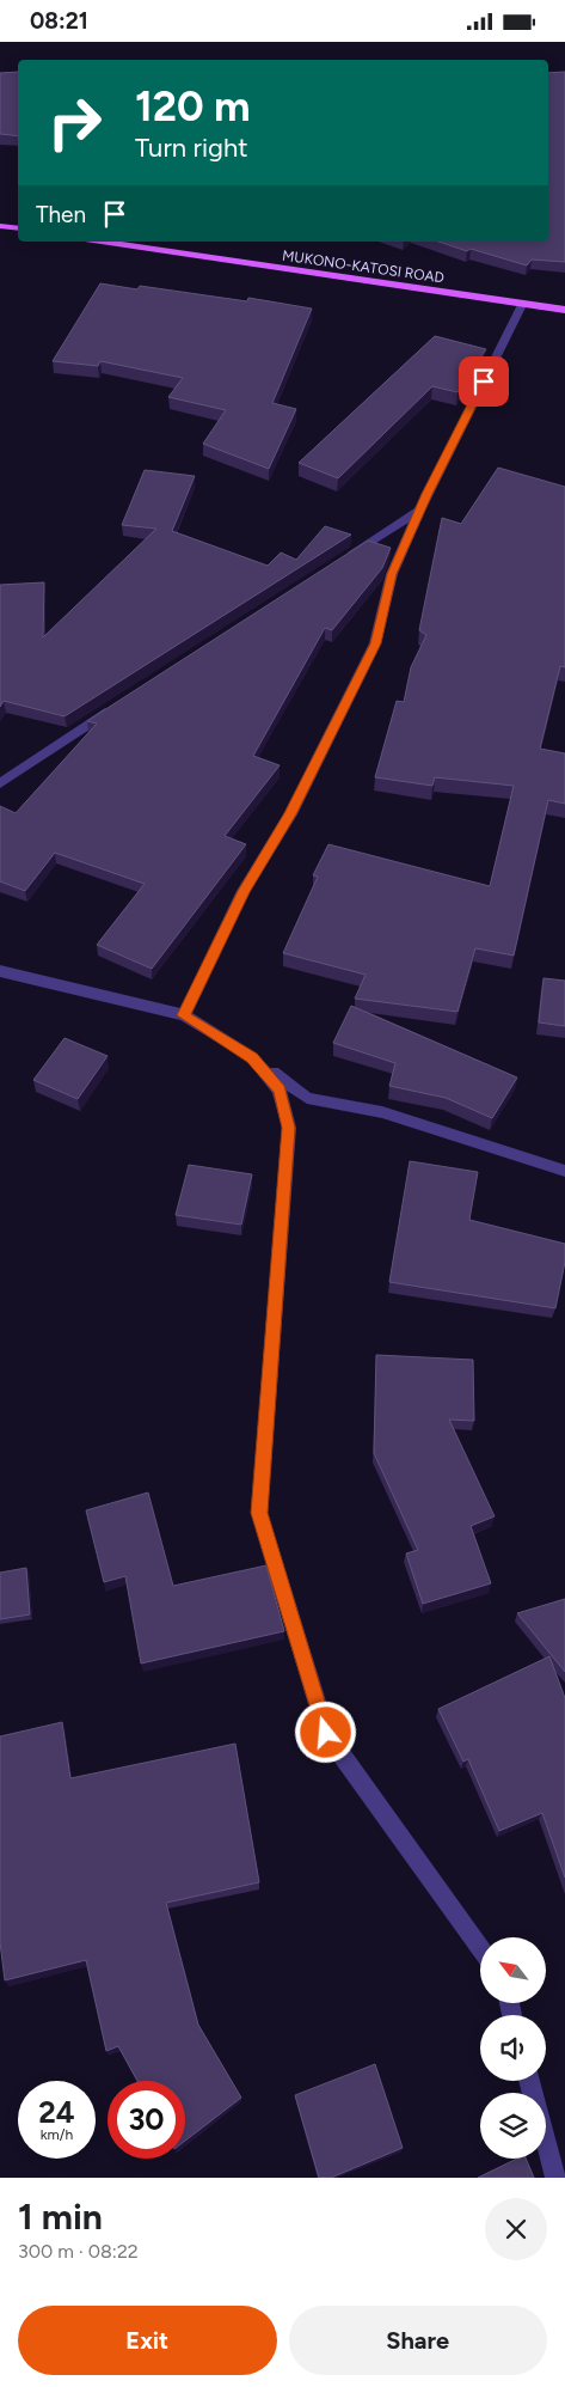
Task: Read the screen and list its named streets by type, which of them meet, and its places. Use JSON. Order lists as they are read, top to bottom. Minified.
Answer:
{"streets":{"main road":["MUKONO-KATOSI ROAD"]},"north":"top left","page":{"status":"08:21","turn":["120 m","Turn right"],"then":"Then","speed":"24 km/h","limit":"30","heading":["1 min","300 m · 08:22"],"buttons":["Exit","Share"]}}
